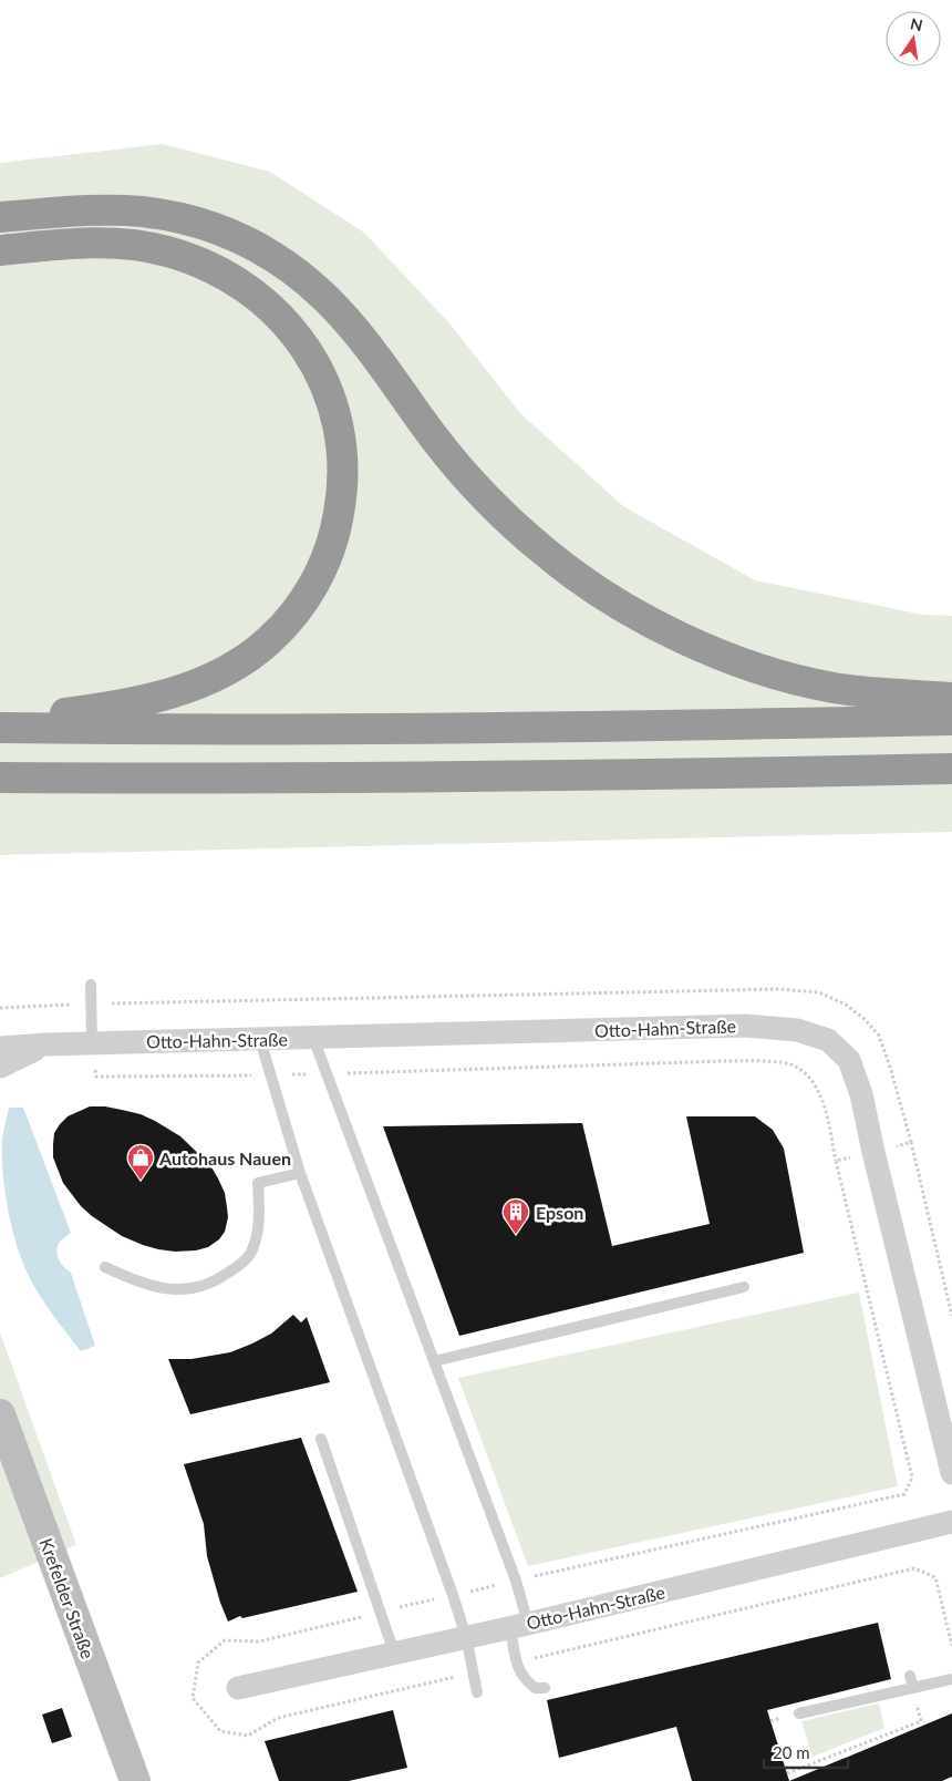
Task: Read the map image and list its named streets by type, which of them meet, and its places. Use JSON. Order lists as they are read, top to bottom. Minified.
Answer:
{"streets":{"main road":["Krefelder Straße"],"street":["Otto-Hahn-Straße"]},"places":{"shop":["Autohaus Nauen"],"building":["Epson"]},"scale_bar":"20 m","north":"top"}
